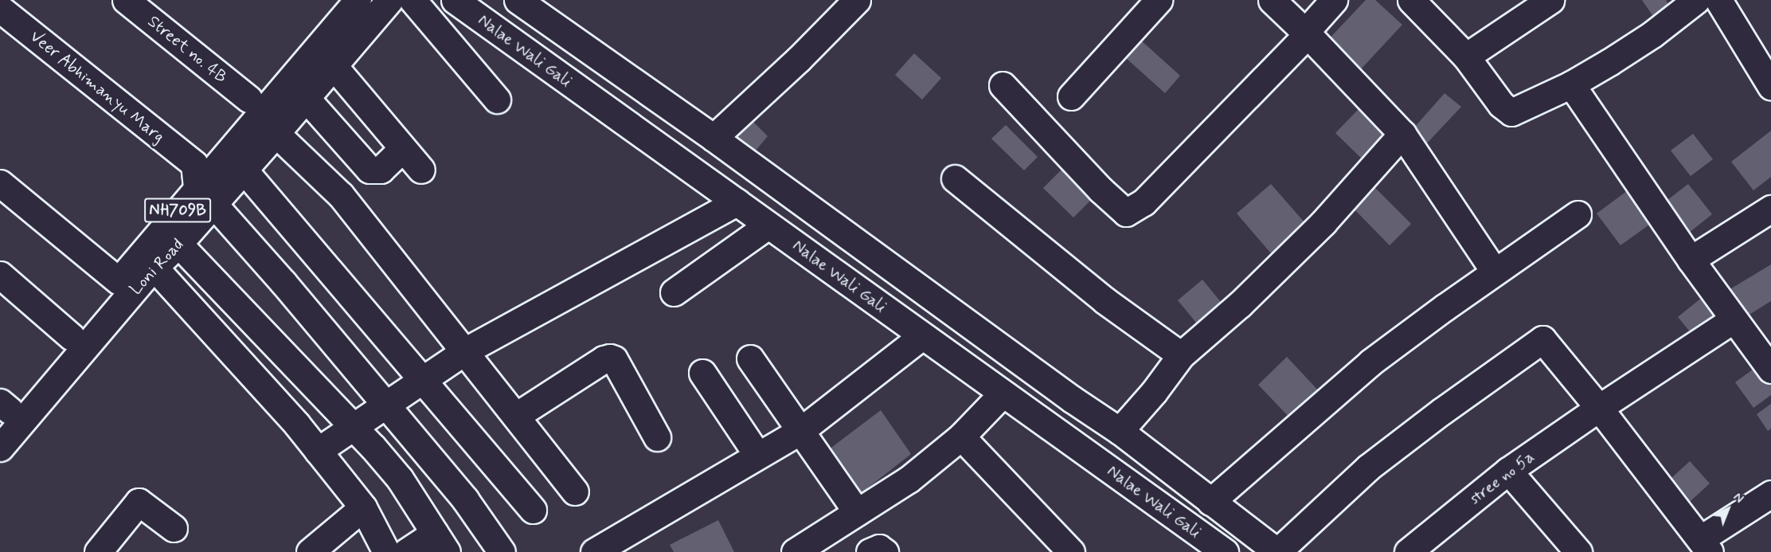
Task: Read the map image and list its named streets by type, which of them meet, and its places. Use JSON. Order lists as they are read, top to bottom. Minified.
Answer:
{"streets":{"main road":["Street no. 4B","Nalae Wali Gali","Veer Abhimanyu Marg","NH709B","Loni Road","stree no 5a"]},"crossings":[["Veer Abhimanyu Marg","Loni Road"]],"north":"top right"}
